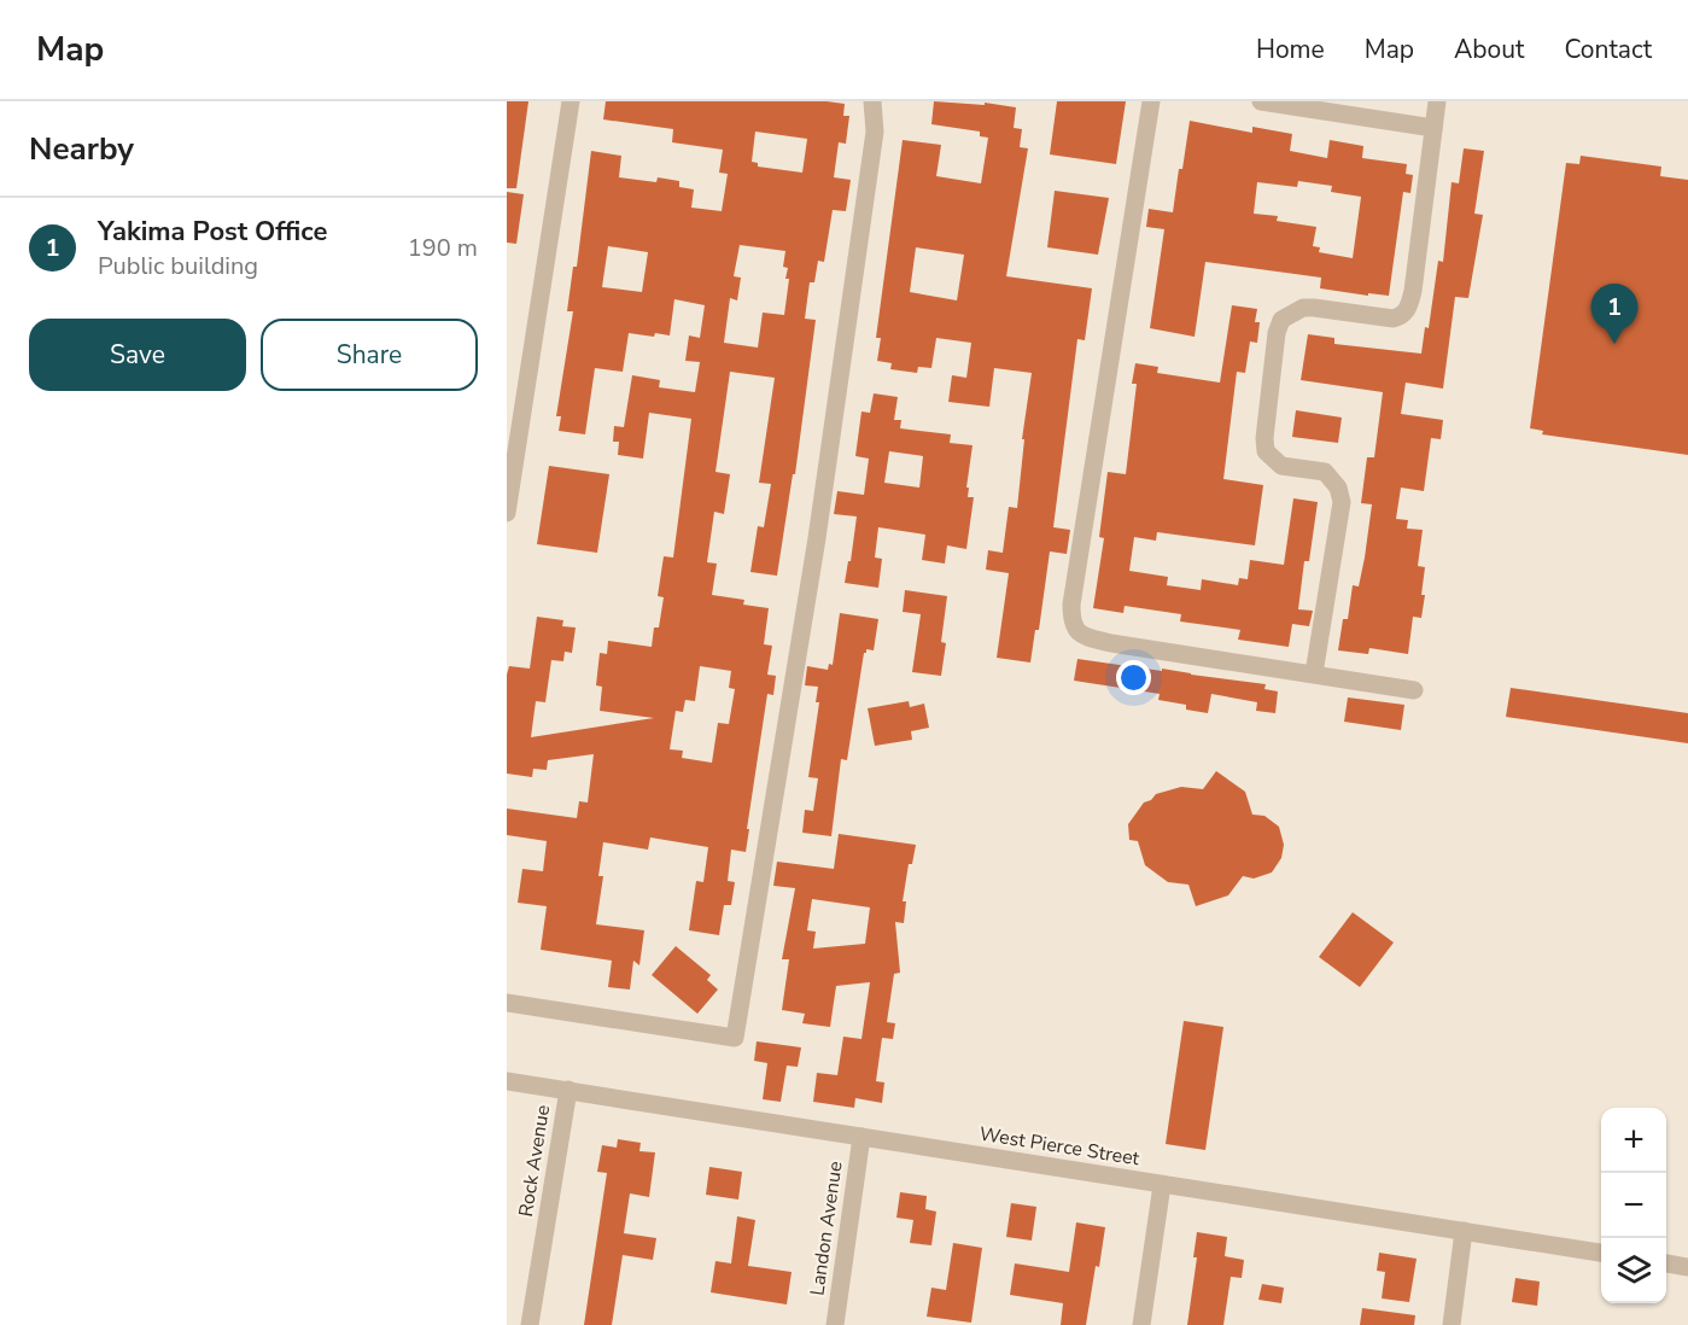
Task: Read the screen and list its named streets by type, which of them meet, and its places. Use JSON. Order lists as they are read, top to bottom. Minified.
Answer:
{"streets":{"street":["West Pierce Street","Rock Avenue","Landon Avenue"]},"crossings":[["West Pierce Street","Rock Avenue"],["West Pierce Street","Landon Avenue"]],"page":{"header":"Map","nav":["Home","Map","About","Contact"],"heading":"Nearby","list":[{"mark":"1","name":"Yakima Post Office","note":"Public building","value":"190 m"}],"pins":"1","buttons":["Save","Share"],"map_buttons":["+","−"]}}
